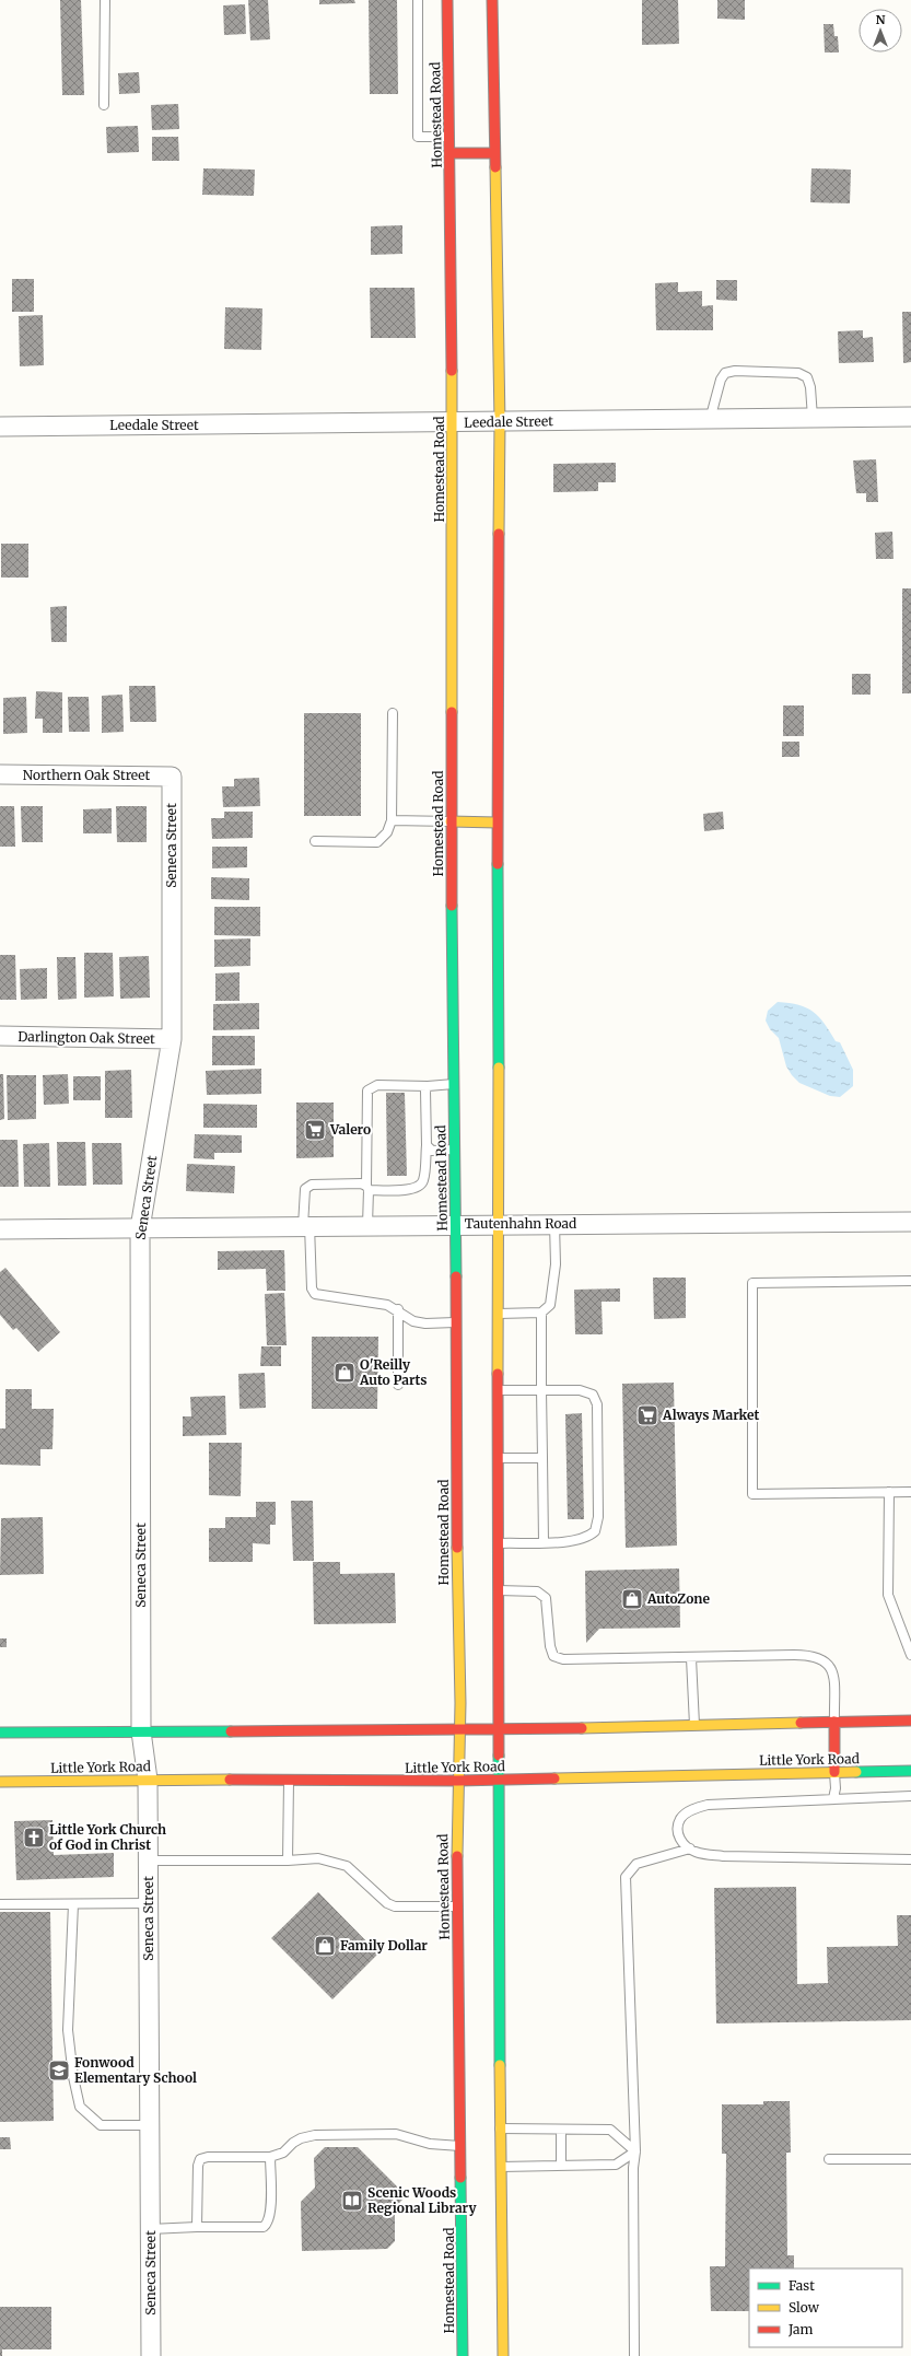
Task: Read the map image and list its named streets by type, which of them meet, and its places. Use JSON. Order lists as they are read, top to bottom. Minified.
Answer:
{"streets":{"main road":["Homestead Road","Little York Road"],"street":["Leedale Street","Northern Oak Street","Seneca Street","Darlington Oak Street","Tautenhahn Road"]},"crossings":[["Homestead Road","Leedale Street"],["Homestead Road","Tautenhahn Road"],["Homestead Road","Little York Road"],["Northern Oak Street","Seneca Street"],["Seneca Street","Darlington Oak Street"],["Seneca Street","Tautenhahn Road"],["Seneca Street","Little York Road"]],"places":{"supermarket":["Valero","Always Market"],"shop":["O'Reilly Auto Parts","AutoZone","Family Dollar"],"church":["Little York Church of God in Christ"],"school or university":["Fonwood Elementary School"],"library":["Scenic Woods Regional Library"]},"legend":["Fast","Slow","Jam"],"north":"top"}
